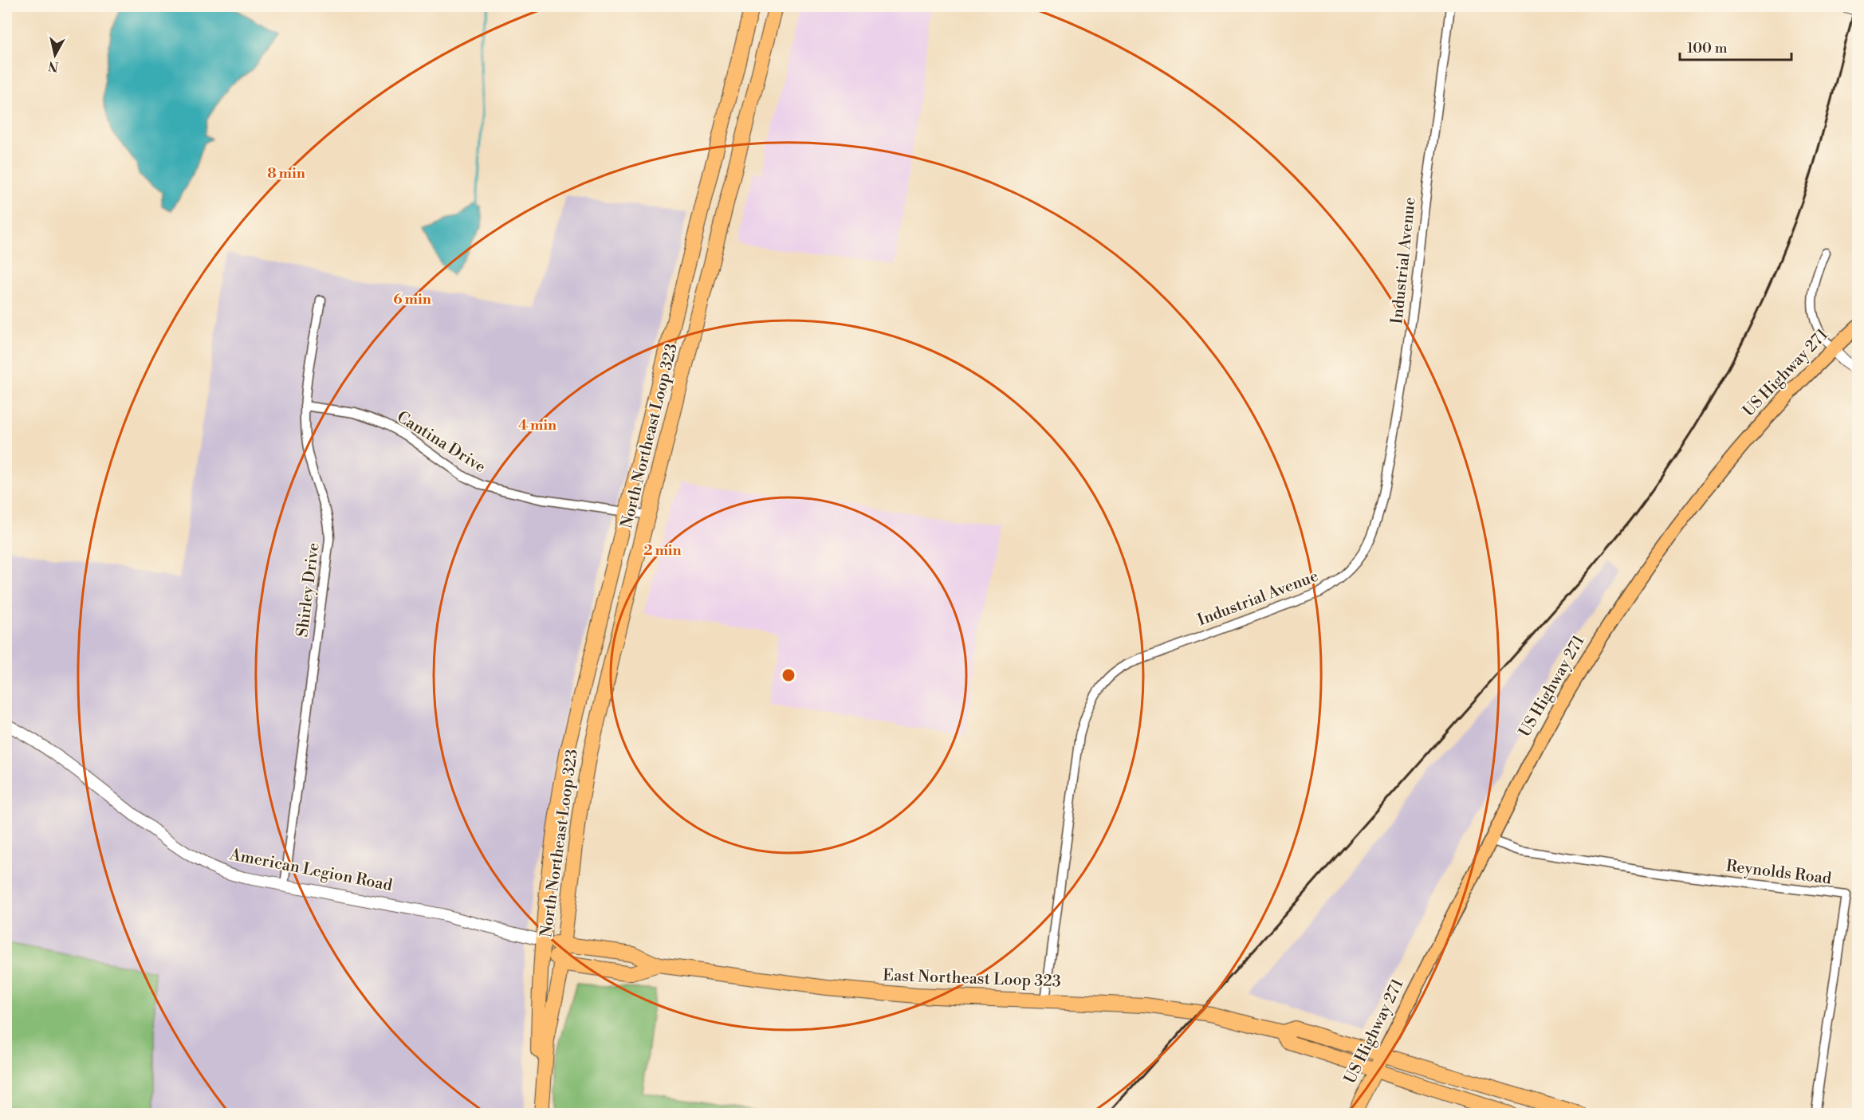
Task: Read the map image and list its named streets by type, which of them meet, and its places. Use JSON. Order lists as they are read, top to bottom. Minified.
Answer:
{"streets":{"highway":["US Highway 271","North Northeast Loop 323","American Legion Road","East Northeast Loop 323"],"street":["Industrial Avenue","Cantina Drive","Shirley Drive","Reynolds Road"]},"crossings":[["Industrial Avenue","East Northeast Loop 323"],["US Highway 271","Reynolds Road"],["US Highway 271","East Northeast Loop 323"],["North Northeast Loop 323","Cantina Drive"],["North Northeast Loop 323","American Legion Road"],["North Northeast Loop 323","East Northeast Loop 323"],["Cantina Drive","Shirley Drive"],["Shirley Drive","American Legion Road"],["American Legion Road","East Northeast Loop 323"]],"scale_bar":"100 m","north":"bottom","rings":["8 min","6 min","4 min","2 min"]}
